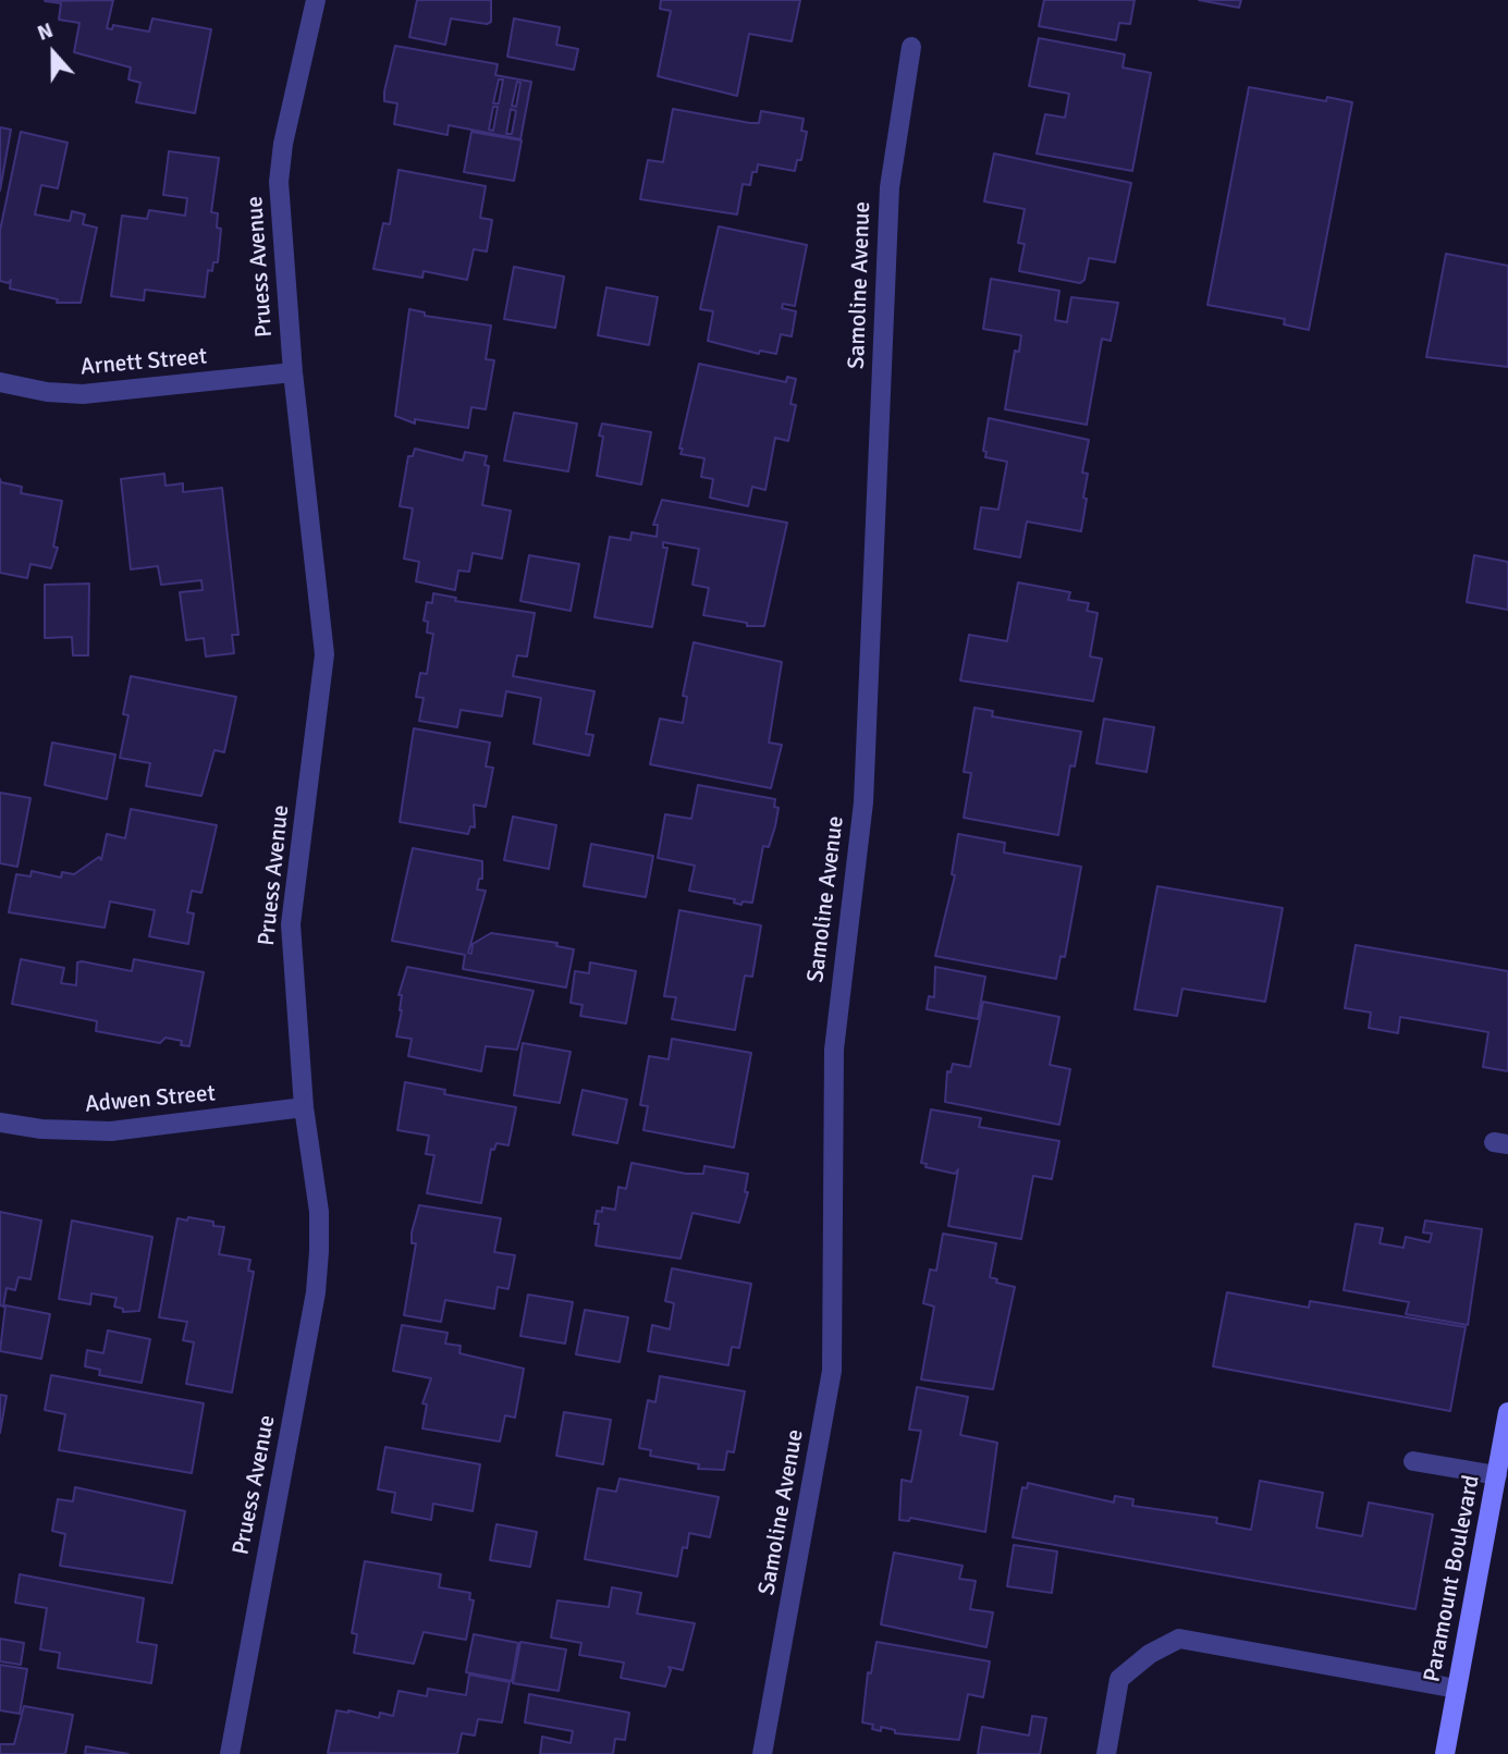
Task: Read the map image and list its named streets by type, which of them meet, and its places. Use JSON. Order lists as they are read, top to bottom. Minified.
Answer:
{"streets":{"main road":["Paramount Boulevard"],"street":["Pruess Avenue","Samoline Avenue","Arnett Street","Adwen Street"]},"crossings":[["Pruess Avenue","Arnett Street"],["Pruess Avenue","Adwen Street"]],"north":"top"}
